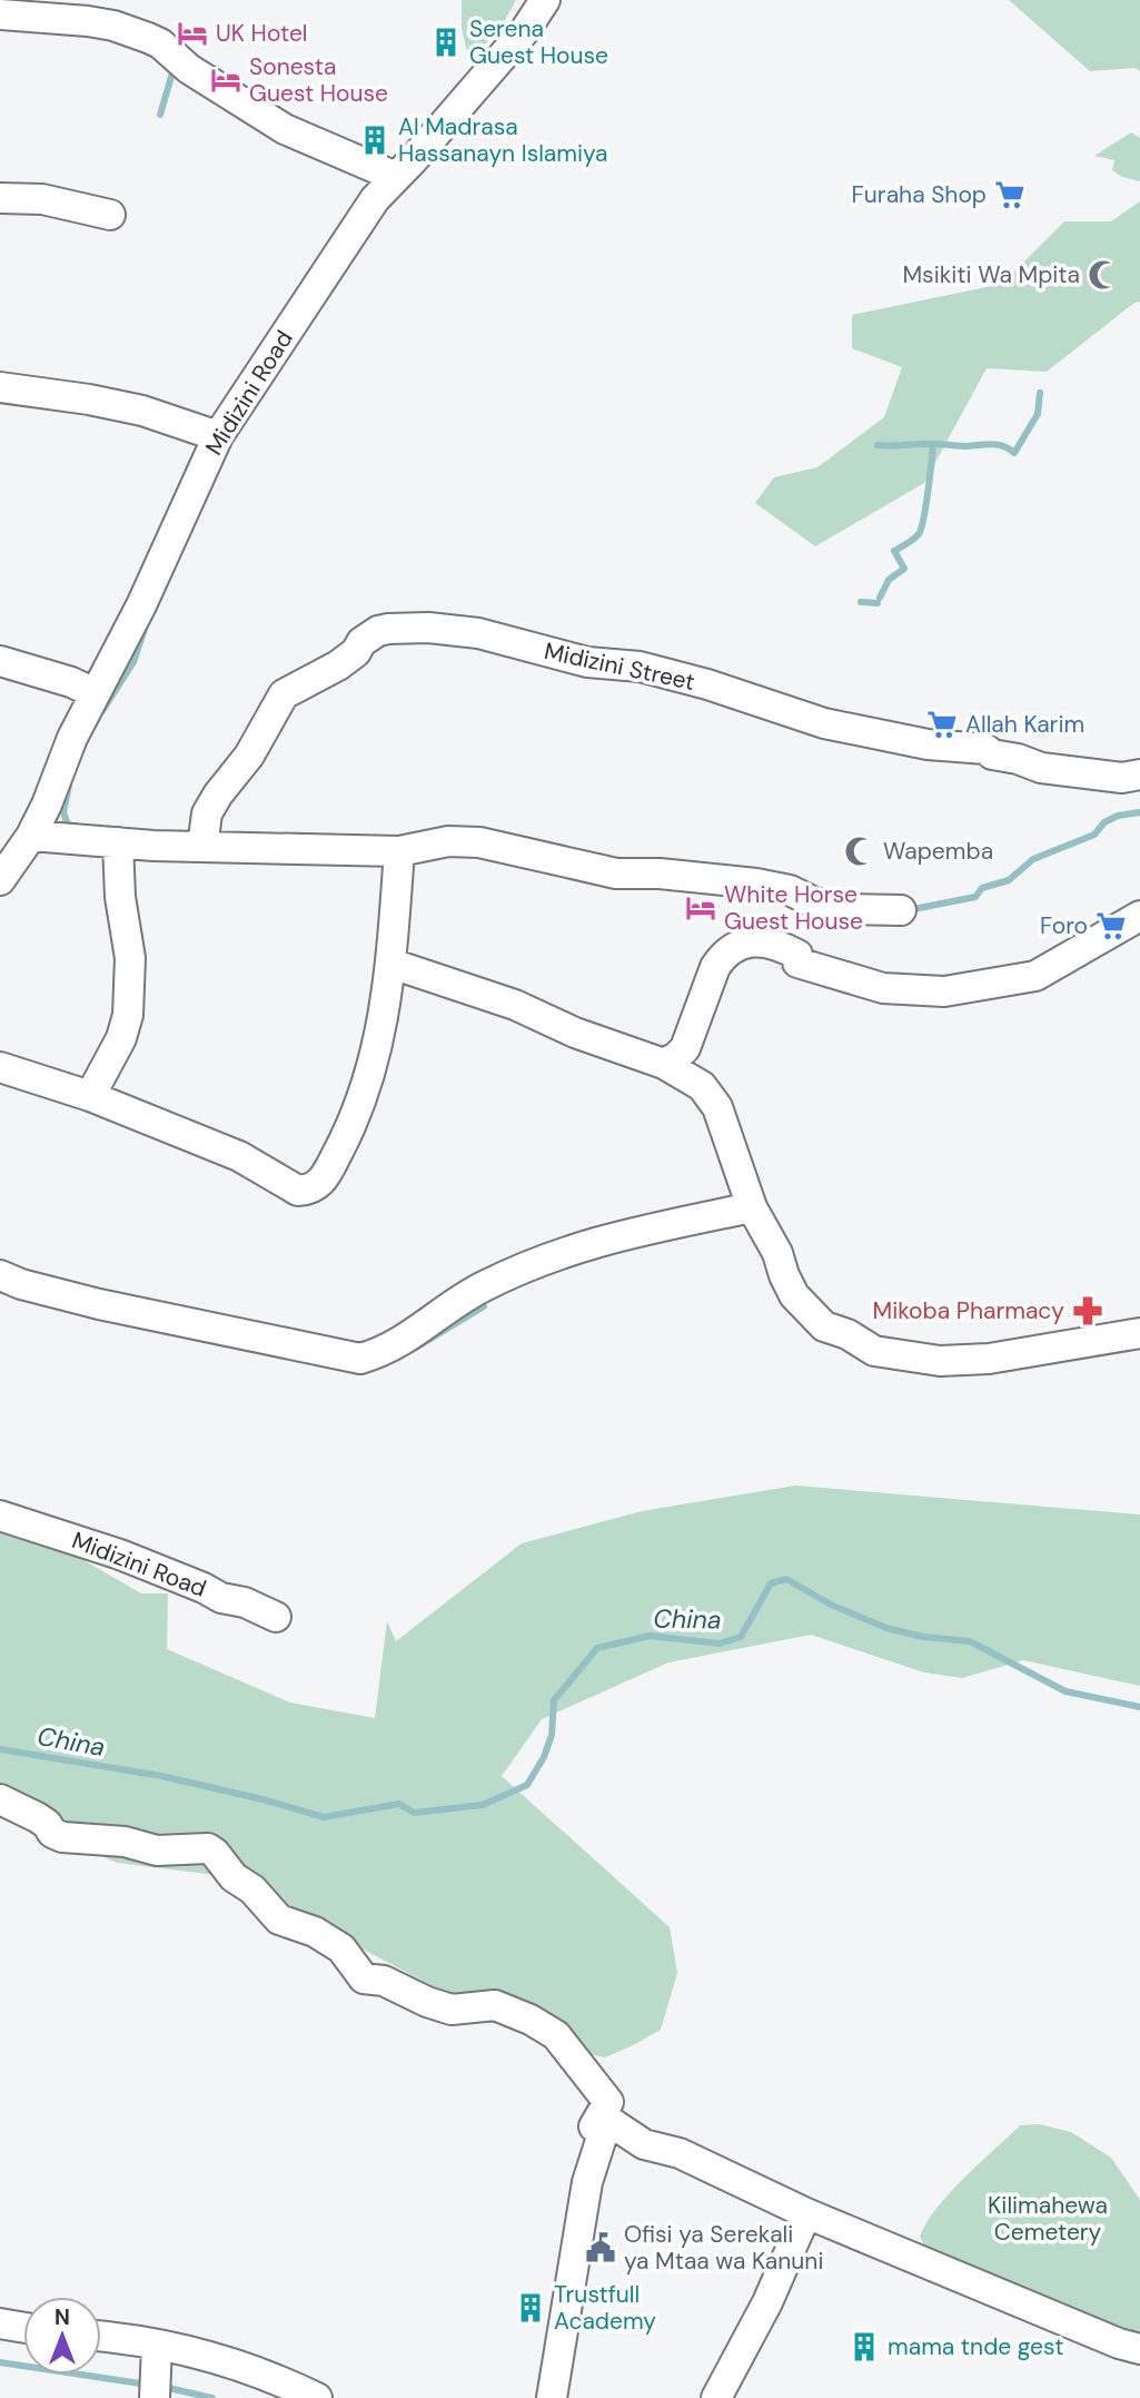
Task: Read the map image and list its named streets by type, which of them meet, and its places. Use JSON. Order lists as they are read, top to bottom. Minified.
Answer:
{"streets":{"street":["Midizini Road","Midizini Street"]},"water":["China"],"parks":["Kilimahewa Cemetery"],"places":{"hotel":["UK Hotel","Sonesta Guest House","White Horse Guest House"],"building":["Serena Guest House","Al Madrasa Hassanayn Islamiya","Trustfull Academy","mama tnde gest"],"supermarket":["Furaha Shop","Allah Karim","Foro"],"mosque":["Msikiti Wa Mpita","Wapemba"],"pharmacy":["Mikoba Pharmacy"],"public building":["Ofisi ya Serekali ya Mtaa wa Kanuni"]},"north":"top"}
